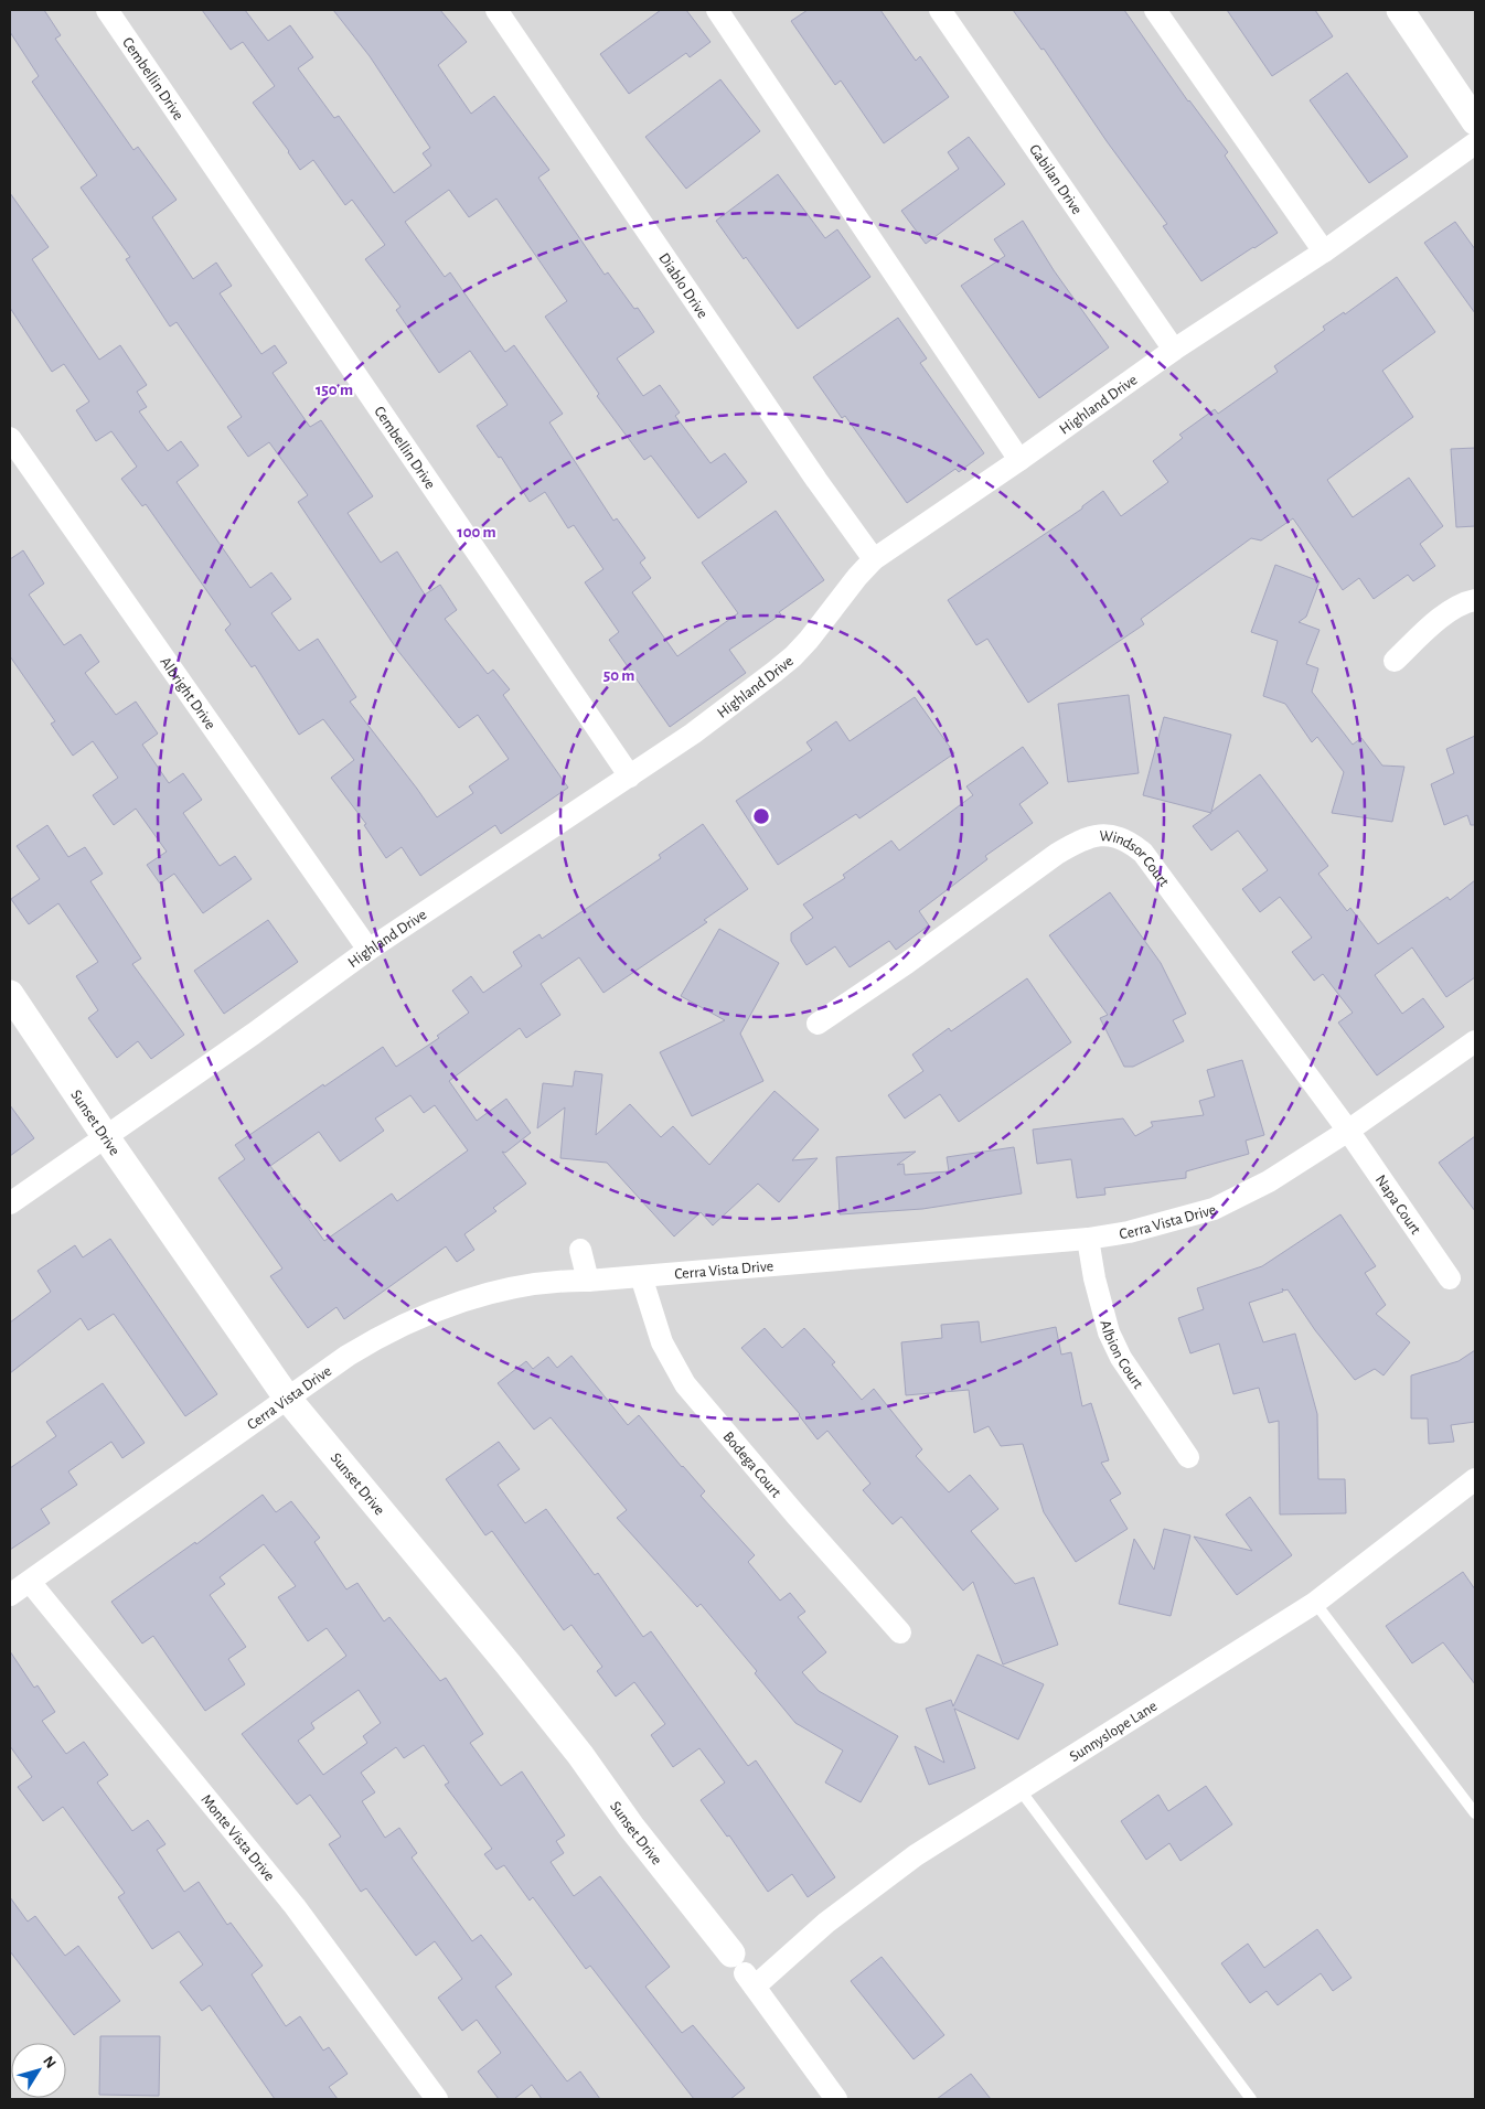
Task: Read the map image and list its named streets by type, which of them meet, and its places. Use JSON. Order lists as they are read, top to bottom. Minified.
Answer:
{"streets":{"street":["Cembellin Drive","Gabilan Drive","Diablo Drive","Highland Drive","Albright Drive","Windsor Court","Sunset Drive","Napa Court","Cerra Vista Drive","Albion Court","Bodega Court","Sunnyslope Lane","Monte Vista Drive"]},"crossings":[["Cembellin Drive","Highland Drive"],["Gabilan Drive","Highland Drive"],["Diablo Drive","Highland Drive"],["Highland Drive","Albright Drive"],["Highland Drive","Sunset Drive"],["Windsor Court","Napa Court"],["Windsor Court","Cerra Vista Drive"],["Sunset Drive","Cerra Vista Drive"],["Sunset Drive","Sunnyslope Lane"],["Napa Court","Cerra Vista Drive"],["Cerra Vista Drive","Albion Court"],["Cerra Vista Drive","Bodega Court"],["Cerra Vista Drive","Monte Vista Drive"]],"north":"top right","rings":["150 m","100 m","50 m"]}
